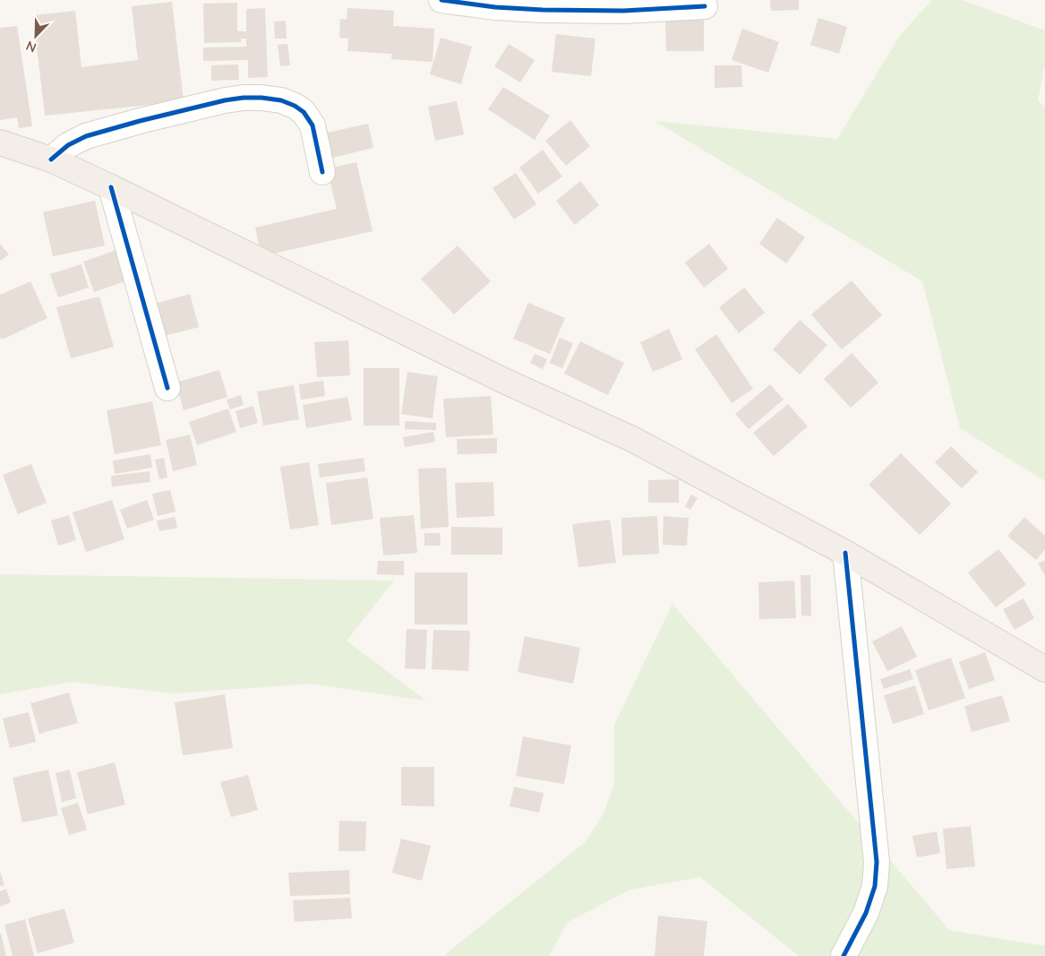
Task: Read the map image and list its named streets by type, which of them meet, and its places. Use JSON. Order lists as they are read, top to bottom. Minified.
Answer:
{"north":"bottom left"}
